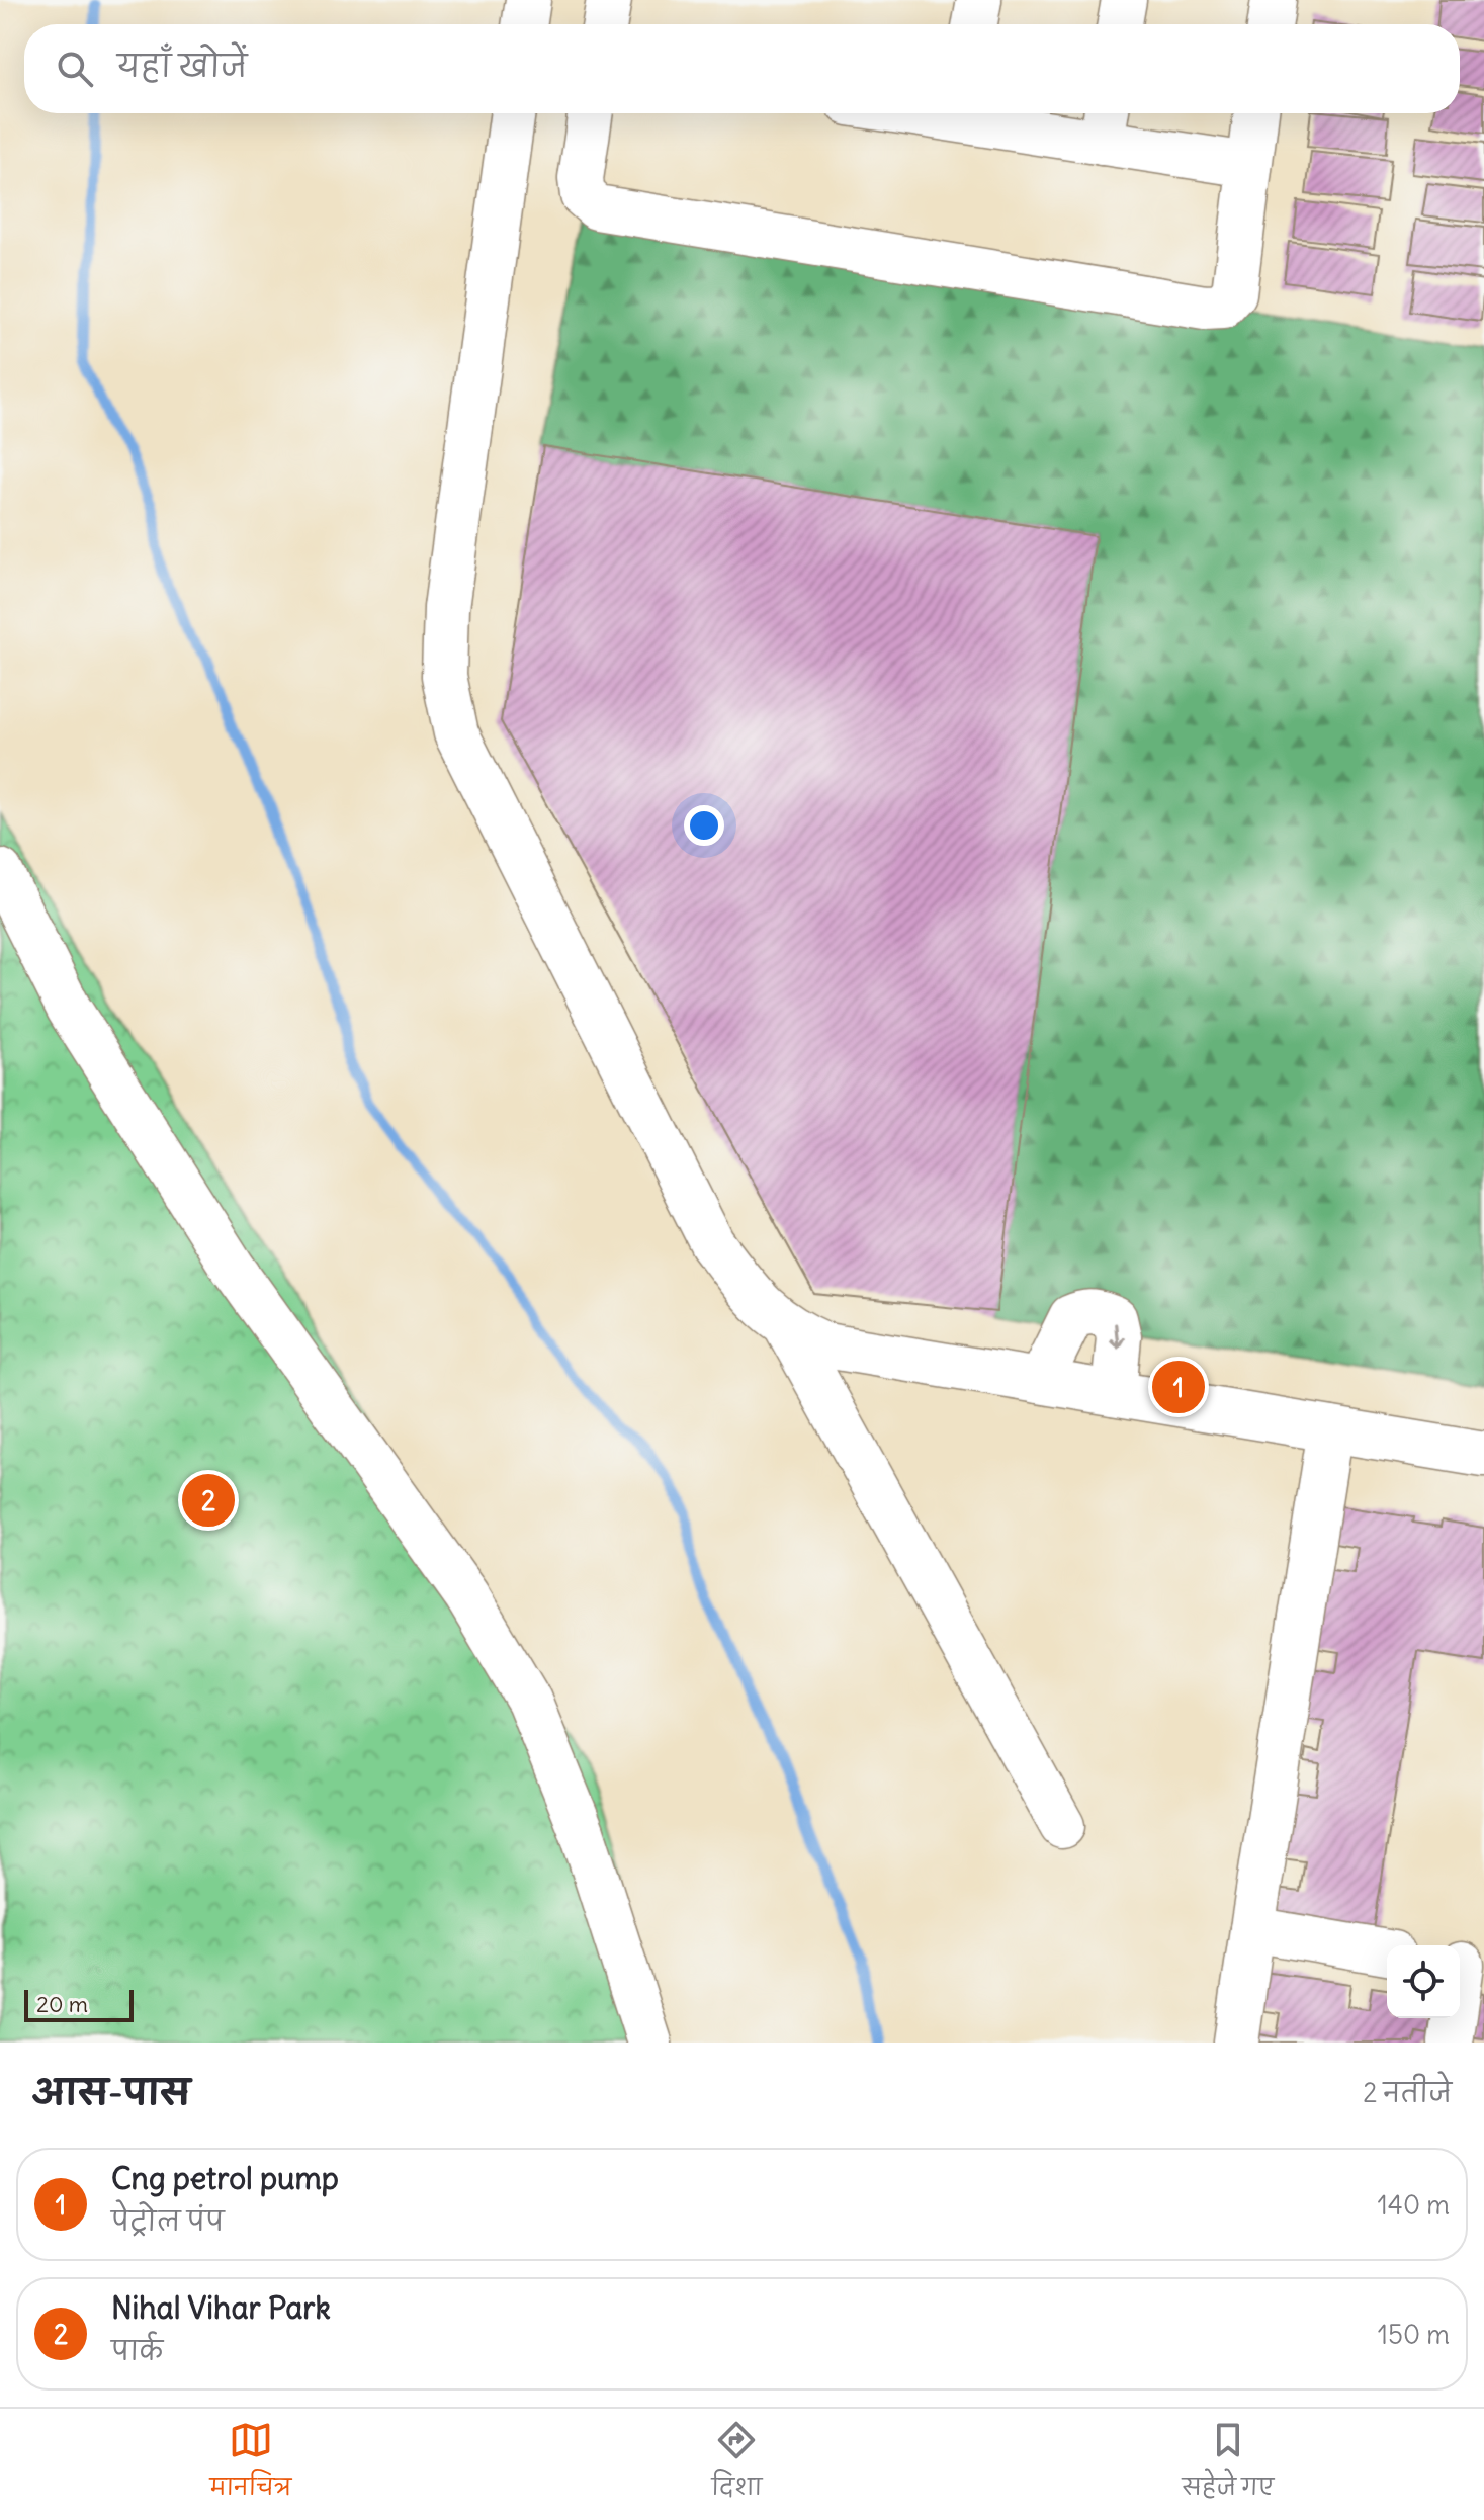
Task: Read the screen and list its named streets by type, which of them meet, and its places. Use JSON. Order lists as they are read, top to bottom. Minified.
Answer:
{"scale_bar":"20 m","page":{"search":"यहाँ खोजें","pins":["1","2"],"scale":"20 m","heading":["आस-पास","2 नतीजे"],"list":[{"mark":"1","name":"Cng petrol pump","note":"पेट्रोल पंप","value":"140 m"},{"mark":"2","name":"Nihal Vihar Park","note":"पार्क","value":"150 m"}],"nav":["मानचित्र","दिशा","सहेजे गए"]}}
